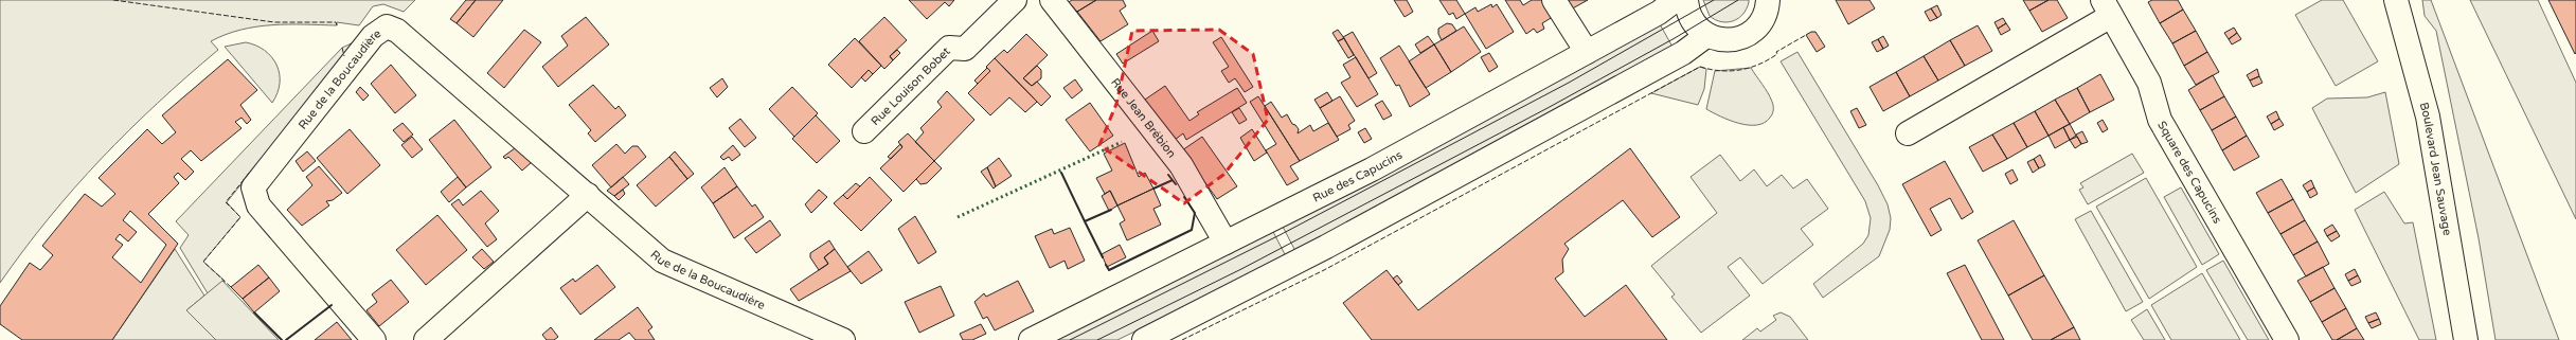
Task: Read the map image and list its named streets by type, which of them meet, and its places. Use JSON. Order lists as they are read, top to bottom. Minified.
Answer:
{"streets":{"street":["Rue de la Boucaudière","Rue Louison Bobet","Rue Jean Brébion","Boulevard Jean Sauvage","Square des Capucins","Rue des Capucins"]},"crossings":[["Rue Jean Brébion","Rue des Capucins"]]}
